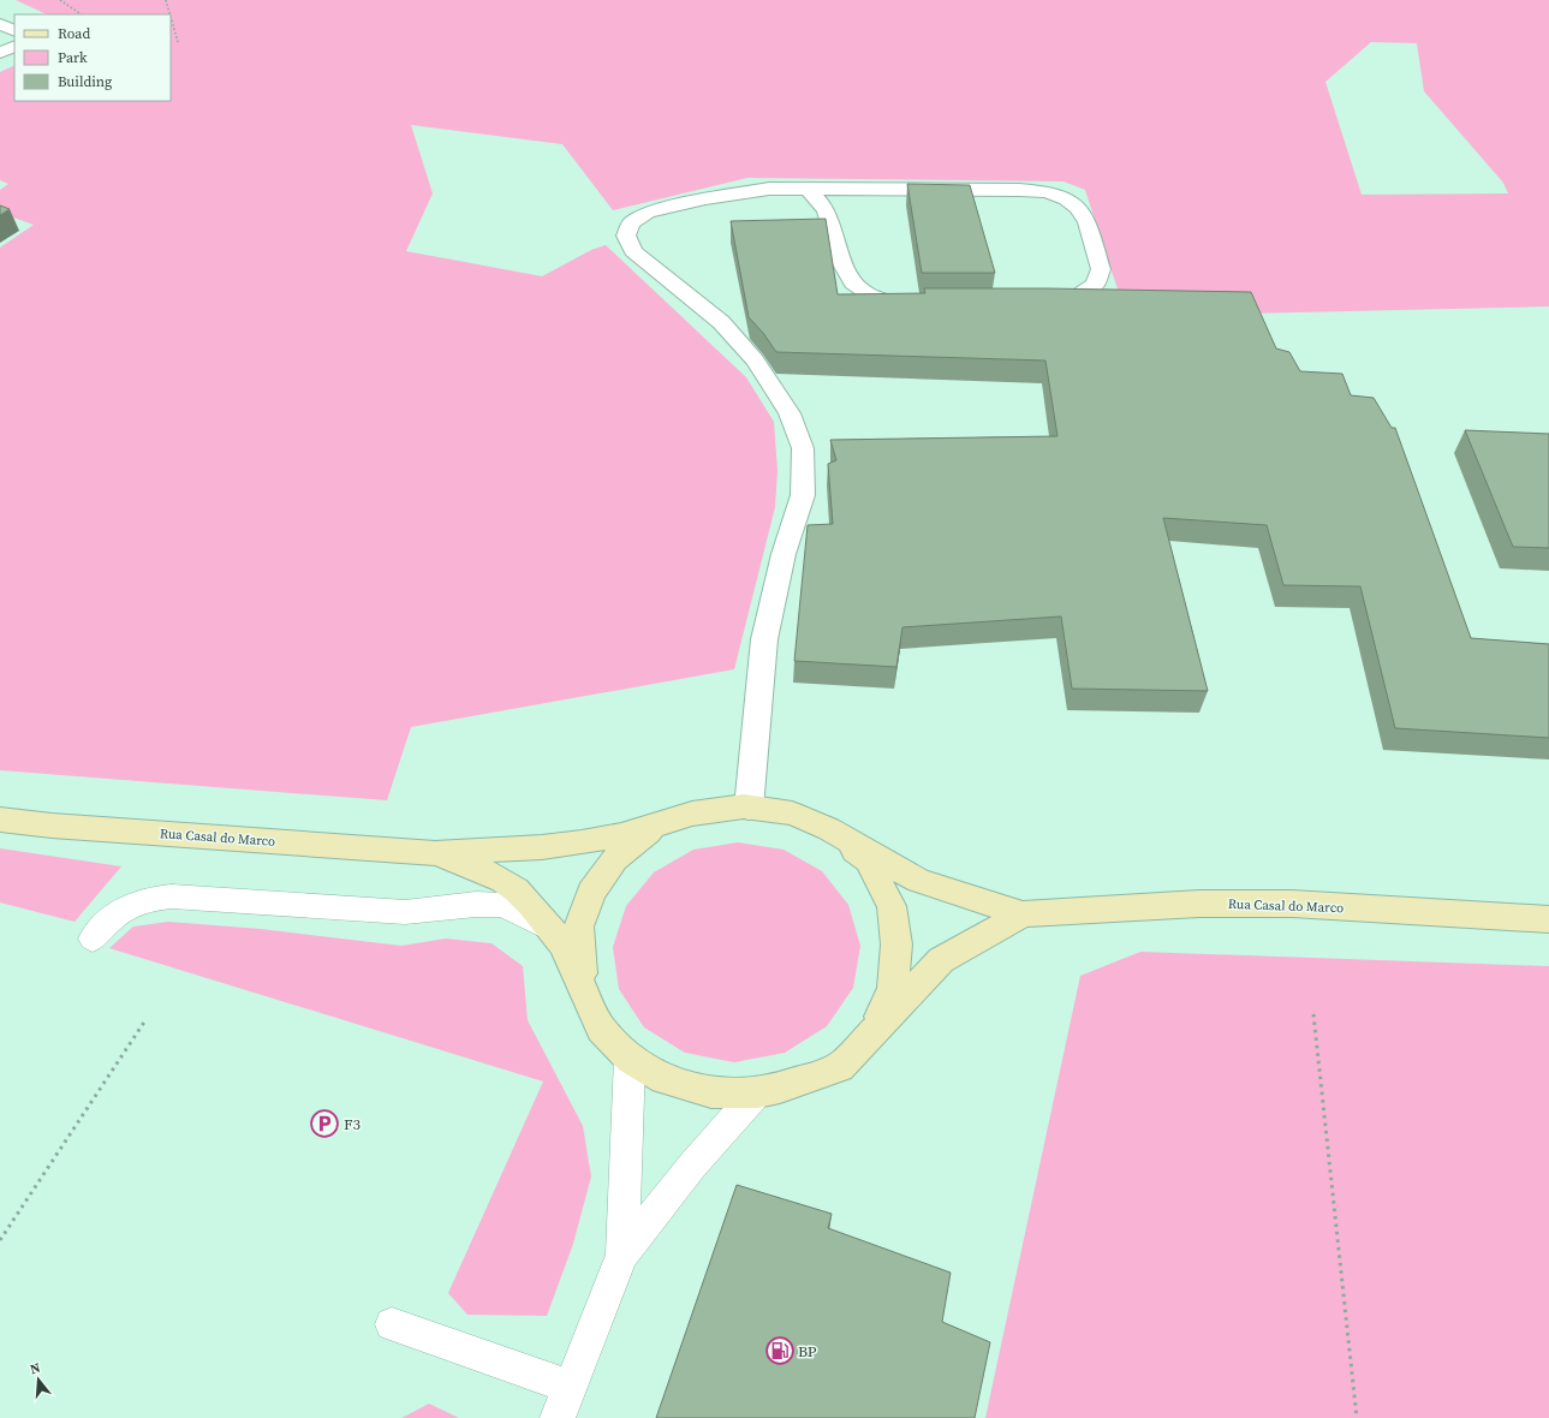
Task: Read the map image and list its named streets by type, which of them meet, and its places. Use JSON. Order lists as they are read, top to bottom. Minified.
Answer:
{"streets":{"main road":["Rua Casal do Marco"]},"places":{"parking":["F3"],"fuel station":["BP"]},"legend":["Road","Park","Building"],"north":"top"}
